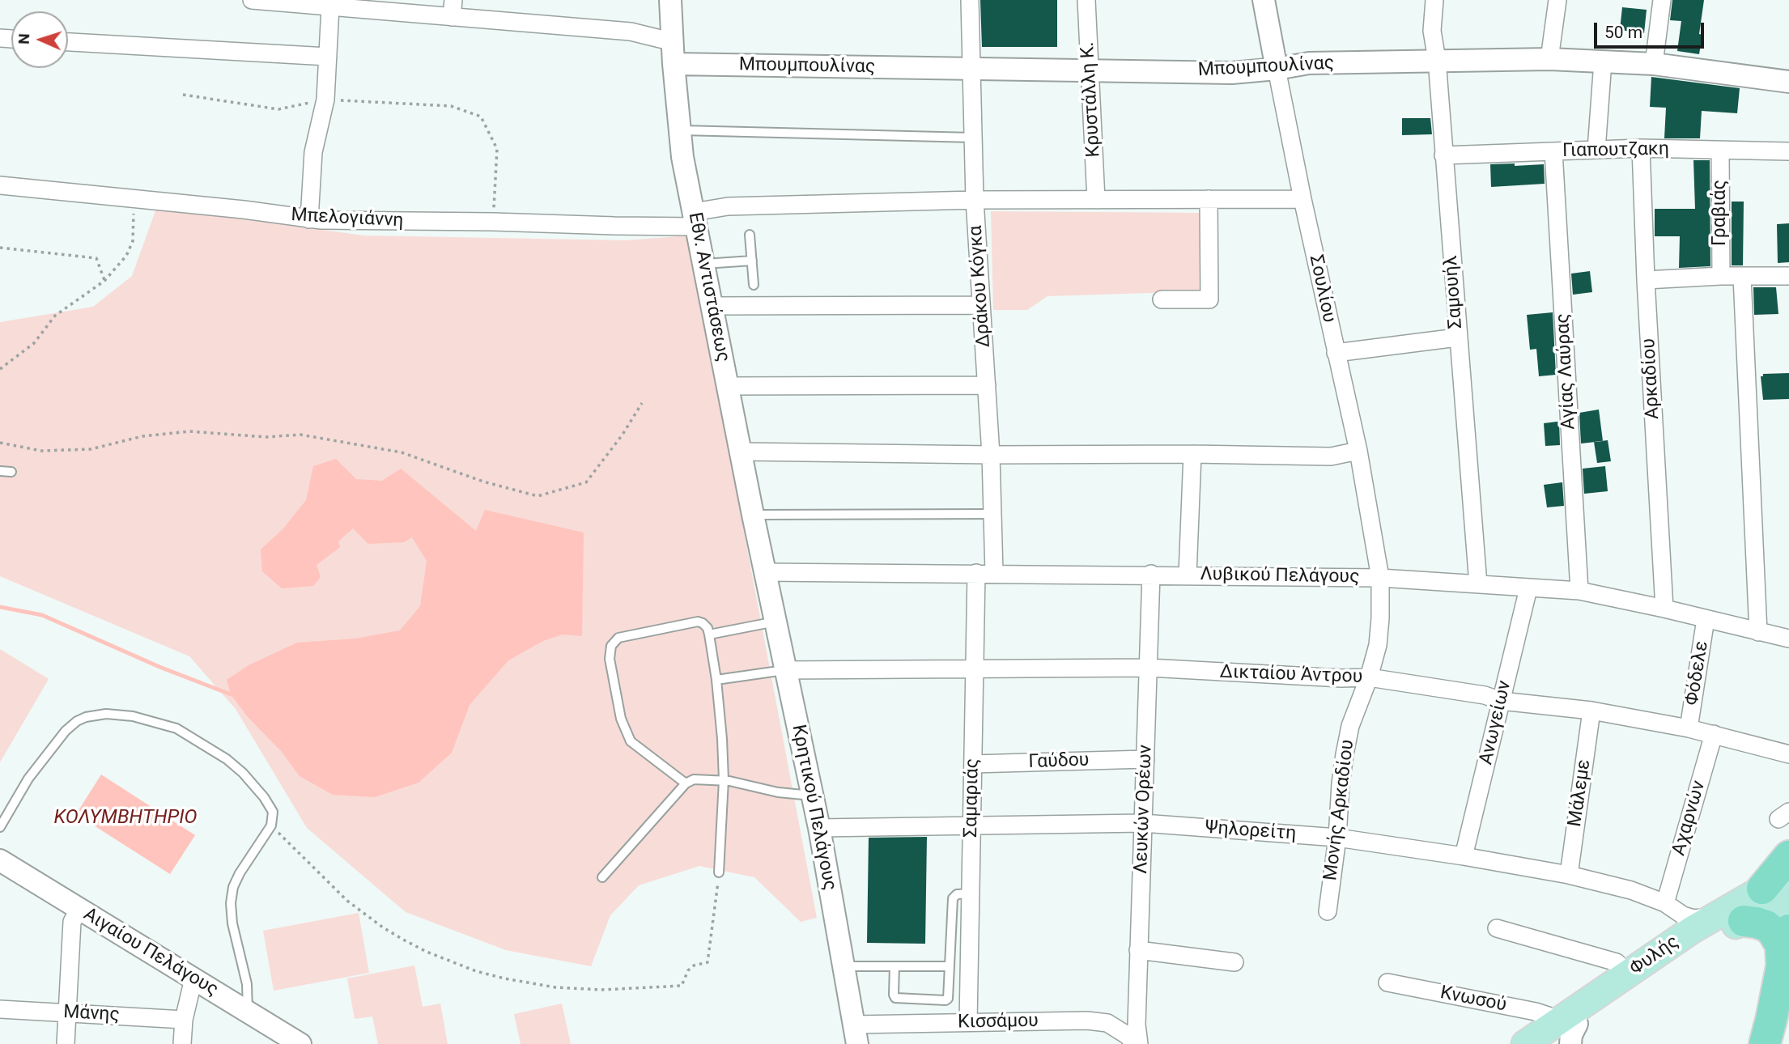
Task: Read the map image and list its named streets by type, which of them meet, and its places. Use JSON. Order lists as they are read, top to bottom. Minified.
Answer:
{"streets":{"main road":["Φυλής"],"street":["Μπουμπουλίνας","Κρυστάλλη Κ.","Γιαπουτζακη","Γραβιάς","Μπελογιάννη","Δράκου Κόγκα","Εθν. Αντιστάσεως","Σουλίου","Σαμουήλ","Αγίας Λαύρας","Αρκαδίου","Λυβικού Πελάγους","Φόδελε","Δικταίου Άντρου","Ανωγείων","Γαύδου","Μάλεμε","Σαμαριάς","Κρητικού Πελάγους","Λευκών Ορέων","Μονής Αρκαδίου","Αχαρνών","Ψηλορείτη","Αιγαίου Πελάγους","Κνωσού","Μάνης","Κισσάμου"]},"crossings":[["Μπουμπουλίνας","Κρυστάλλη Κ."],["Μπουμπουλίνας","Δράκου Κόγκα"],["Μπουμπουλίνας","Εθν. Αντιστάσεως"],["Μπουμπουλίνας","Σουλίου"],["Μπουμπουλίνας","Σαμουήλ"],["Κρυστάλλη Κ.","Μπελογιάννη"],["Γιαπουτζακη","Γραβιάς"],["Γιαπουτζακη","Σαμουήλ"],["Γιαπουτζακη","Αγίας Λαύρας"],["Γιαπουτζακη","Αρκαδίου"],["Μπελογιάννη","Δράκου Κόγκα"],["Μπελογιάννη","Εθν. Αντιστάσεως"],["Μπελογιάννη","Σουλίου"],["Δράκου Κόγκα","Λυβικού Πελάγους"],["Εθν. Αντιστάσεως","Λυβικού Πελάγους"],["Εθν. Αντιστάσεως","Κρητικού Πελάγους"],["Σουλίου","Λυβικού Πελάγους"],["Σουλίου","Μονής Αρκαδίου"],["Σαμουήλ","Λυβικού Πελάγους"],["Αγίας Λαύρας","Λυβικού Πελάγους"],["Αρκαδίου","Λυβικού Πελάγους"],["Λυβικού Πελάγους","Φόδελε"],["Λυβικού Πελάγους","Ανωγείων"],["Λυβικού Πελάγους","Σαμαριάς"],["Λυβικού Πελάγους","Κρητικού Πελάγους"],["Λυβικού Πελάγους","Λευκών Ορέων"],["Λυβικού Πελάγους","Μονής Αρκαδίου"],["Φόδελε","Δικταίου Άντρου"],["Δικταίου Άντρου","Ανωγείων"],["Δικταίου Άντρου","Μάλεμε"],["Δικταίου Άντρου","Σαμαριάς"],["Δικταίου Άντρου","Κρητικού Πελάγους"],["Δικταίου Άντρου","Λευκών Ορέων"],["Δικταίου Άντρου","Μονής Αρκαδίου"],["Δικταίου Άντρου","Αχαρνών"],["Ανωγείων","Ψηλορείτη"],["Γαύδου","Σαμαριάς"],["Γαύδου","Λευκών Ορέων"],["Μάλεμε","Ψηλορείτη"],["Σαμαριάς","Ψηλορείτη"],["Σαμαριάς","Κισσάμου"],["Κρητικού Πελάγους","Ψηλορείτη"],["Κρητικού Πελάγους","Κισσάμου"],["Λευκών Ορέων","Ψηλορείτη"],["Λευκών Ορέων","Κισσάμου"],["Μονής Αρκαδίου","Ψηλορείτη"],["Αχαρνών","Ψηλορείτη"],["Ψηλορείτη","Φυλής"],["Φυλής","Κνωσού"]],"water":["ΚΟΛΥΜΒΗΤΗΡΙΟ"],"scale_bar":"50 m","north":"left"}
